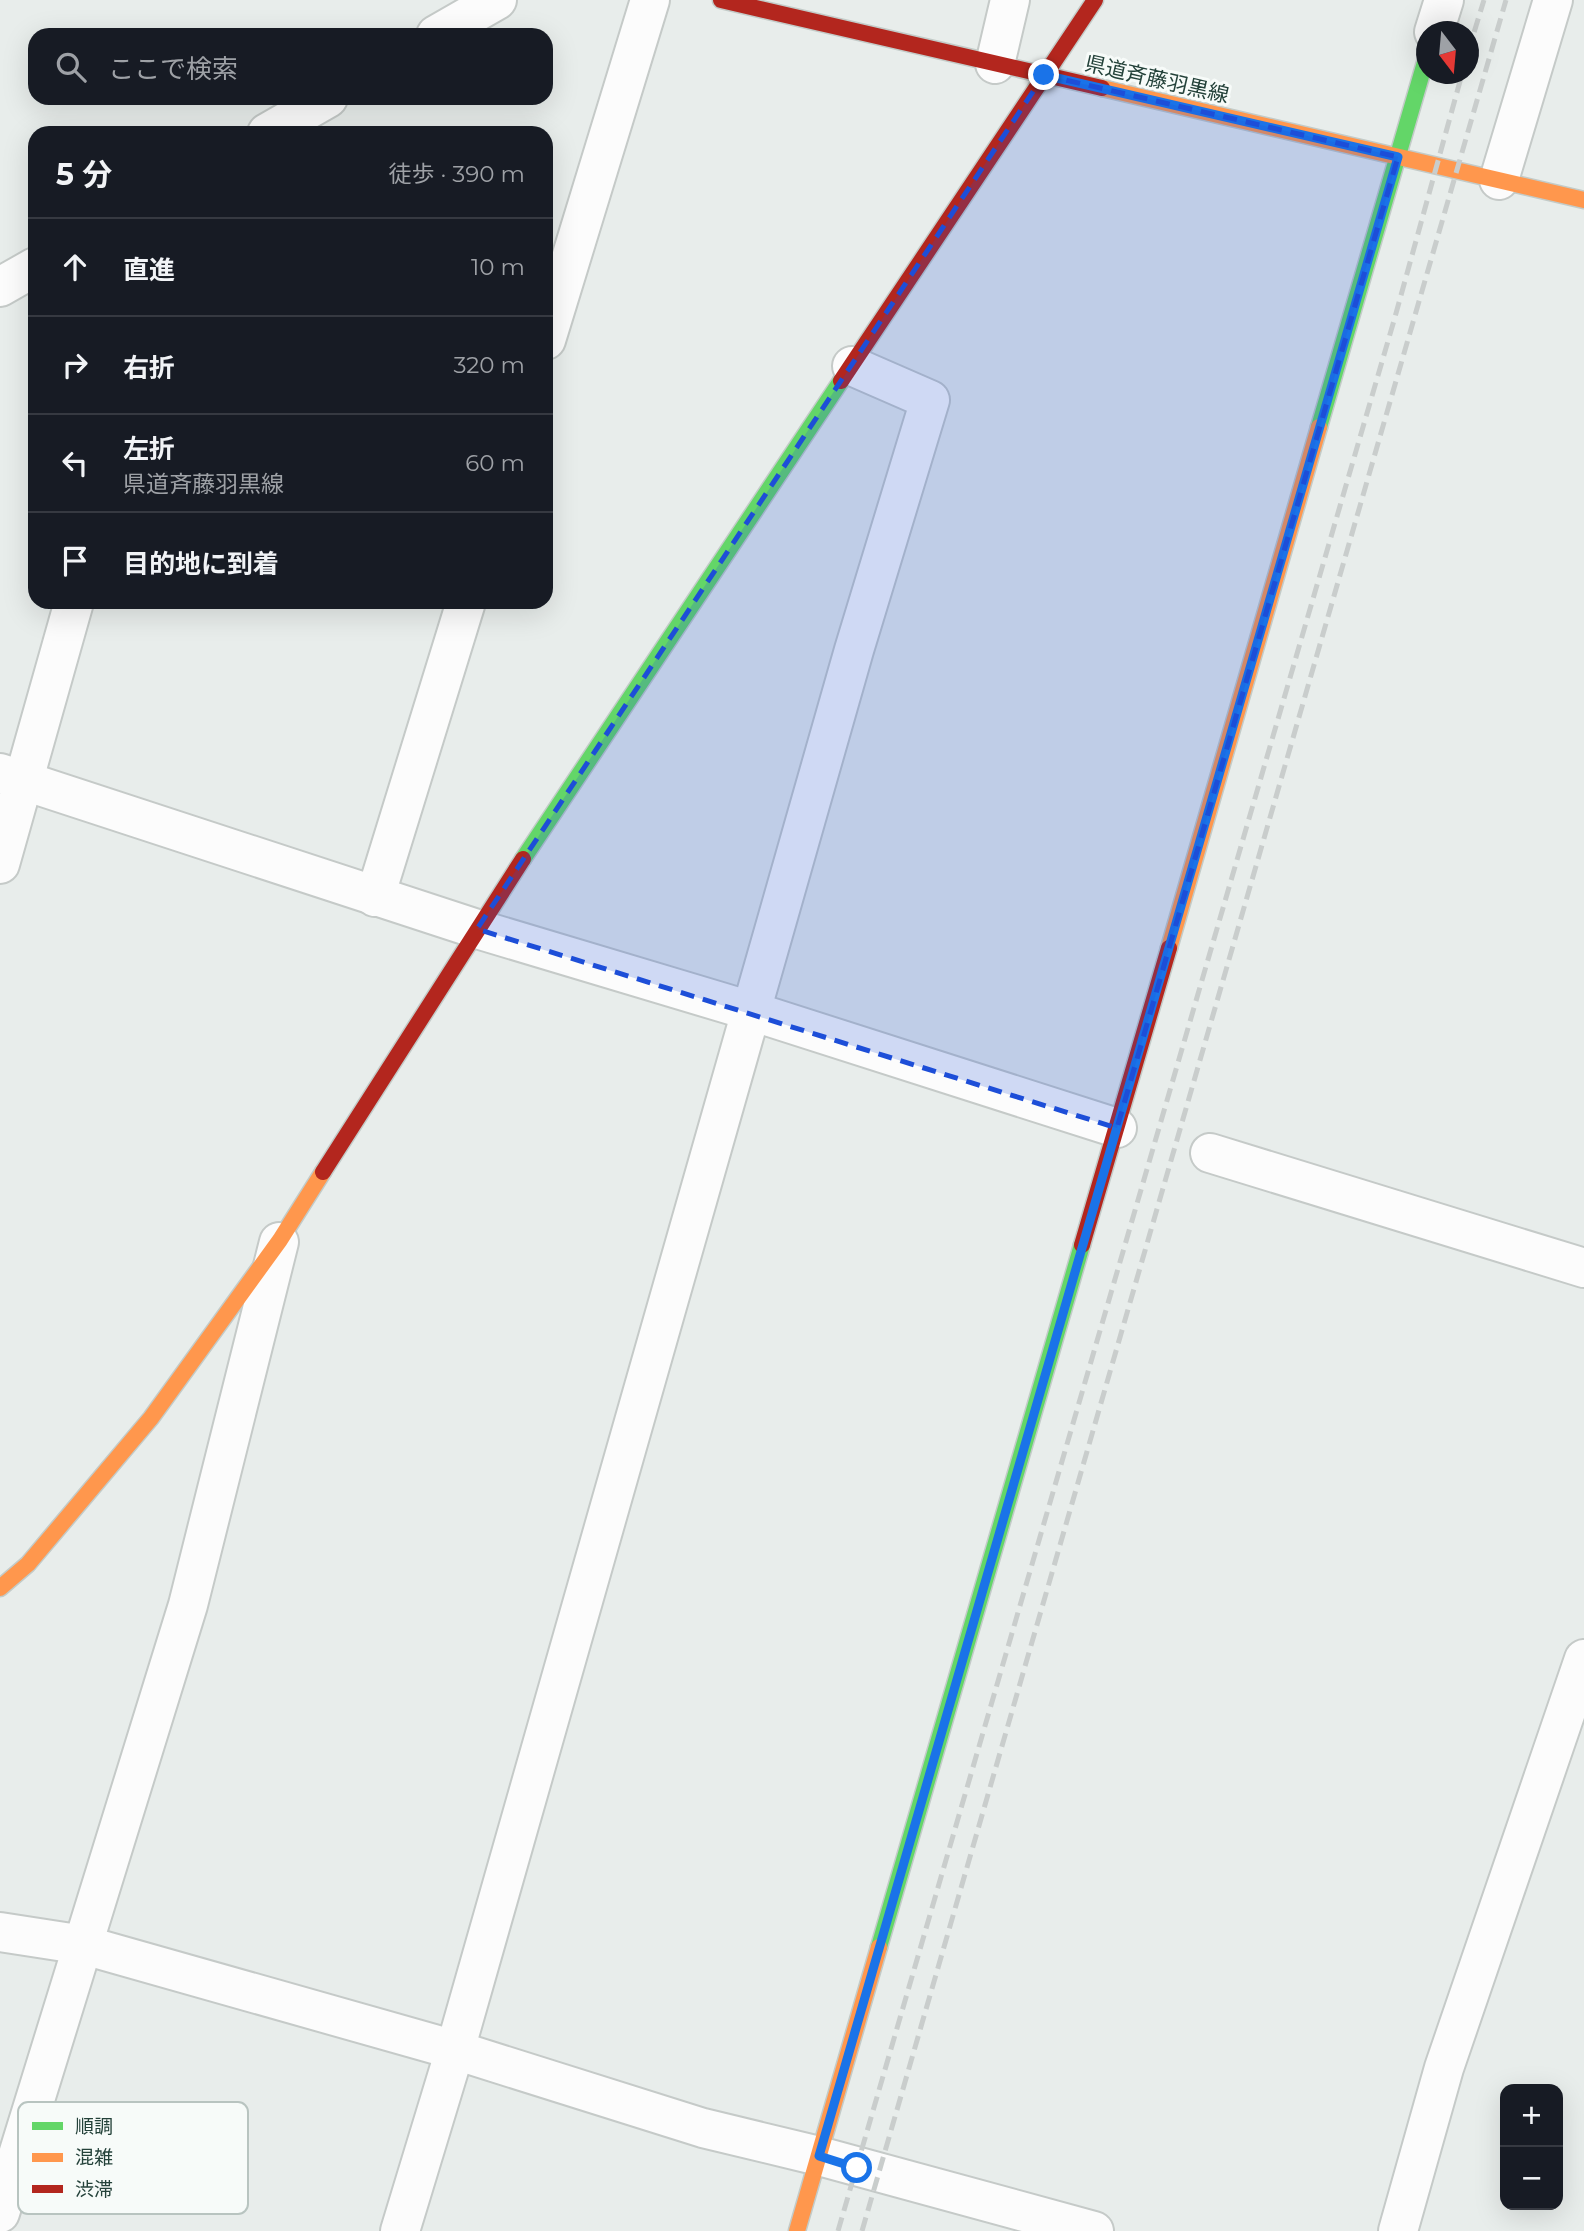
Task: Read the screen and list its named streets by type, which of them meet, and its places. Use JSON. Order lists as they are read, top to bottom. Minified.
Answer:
{"streets":{"street":["県道斉藤羽黒線"]},"legend":["順調","混雑","渋滞"],"north":"bottom","page":{"search":"ここで検索","heading":["5 分","徒歩 · 390 m"],"list":[["直進","10 m"],["右折","320 m"],["左折","県道斉藤羽黒線","60 m"],"目的地に到着"],"map_buttons":["+","−"]}}
